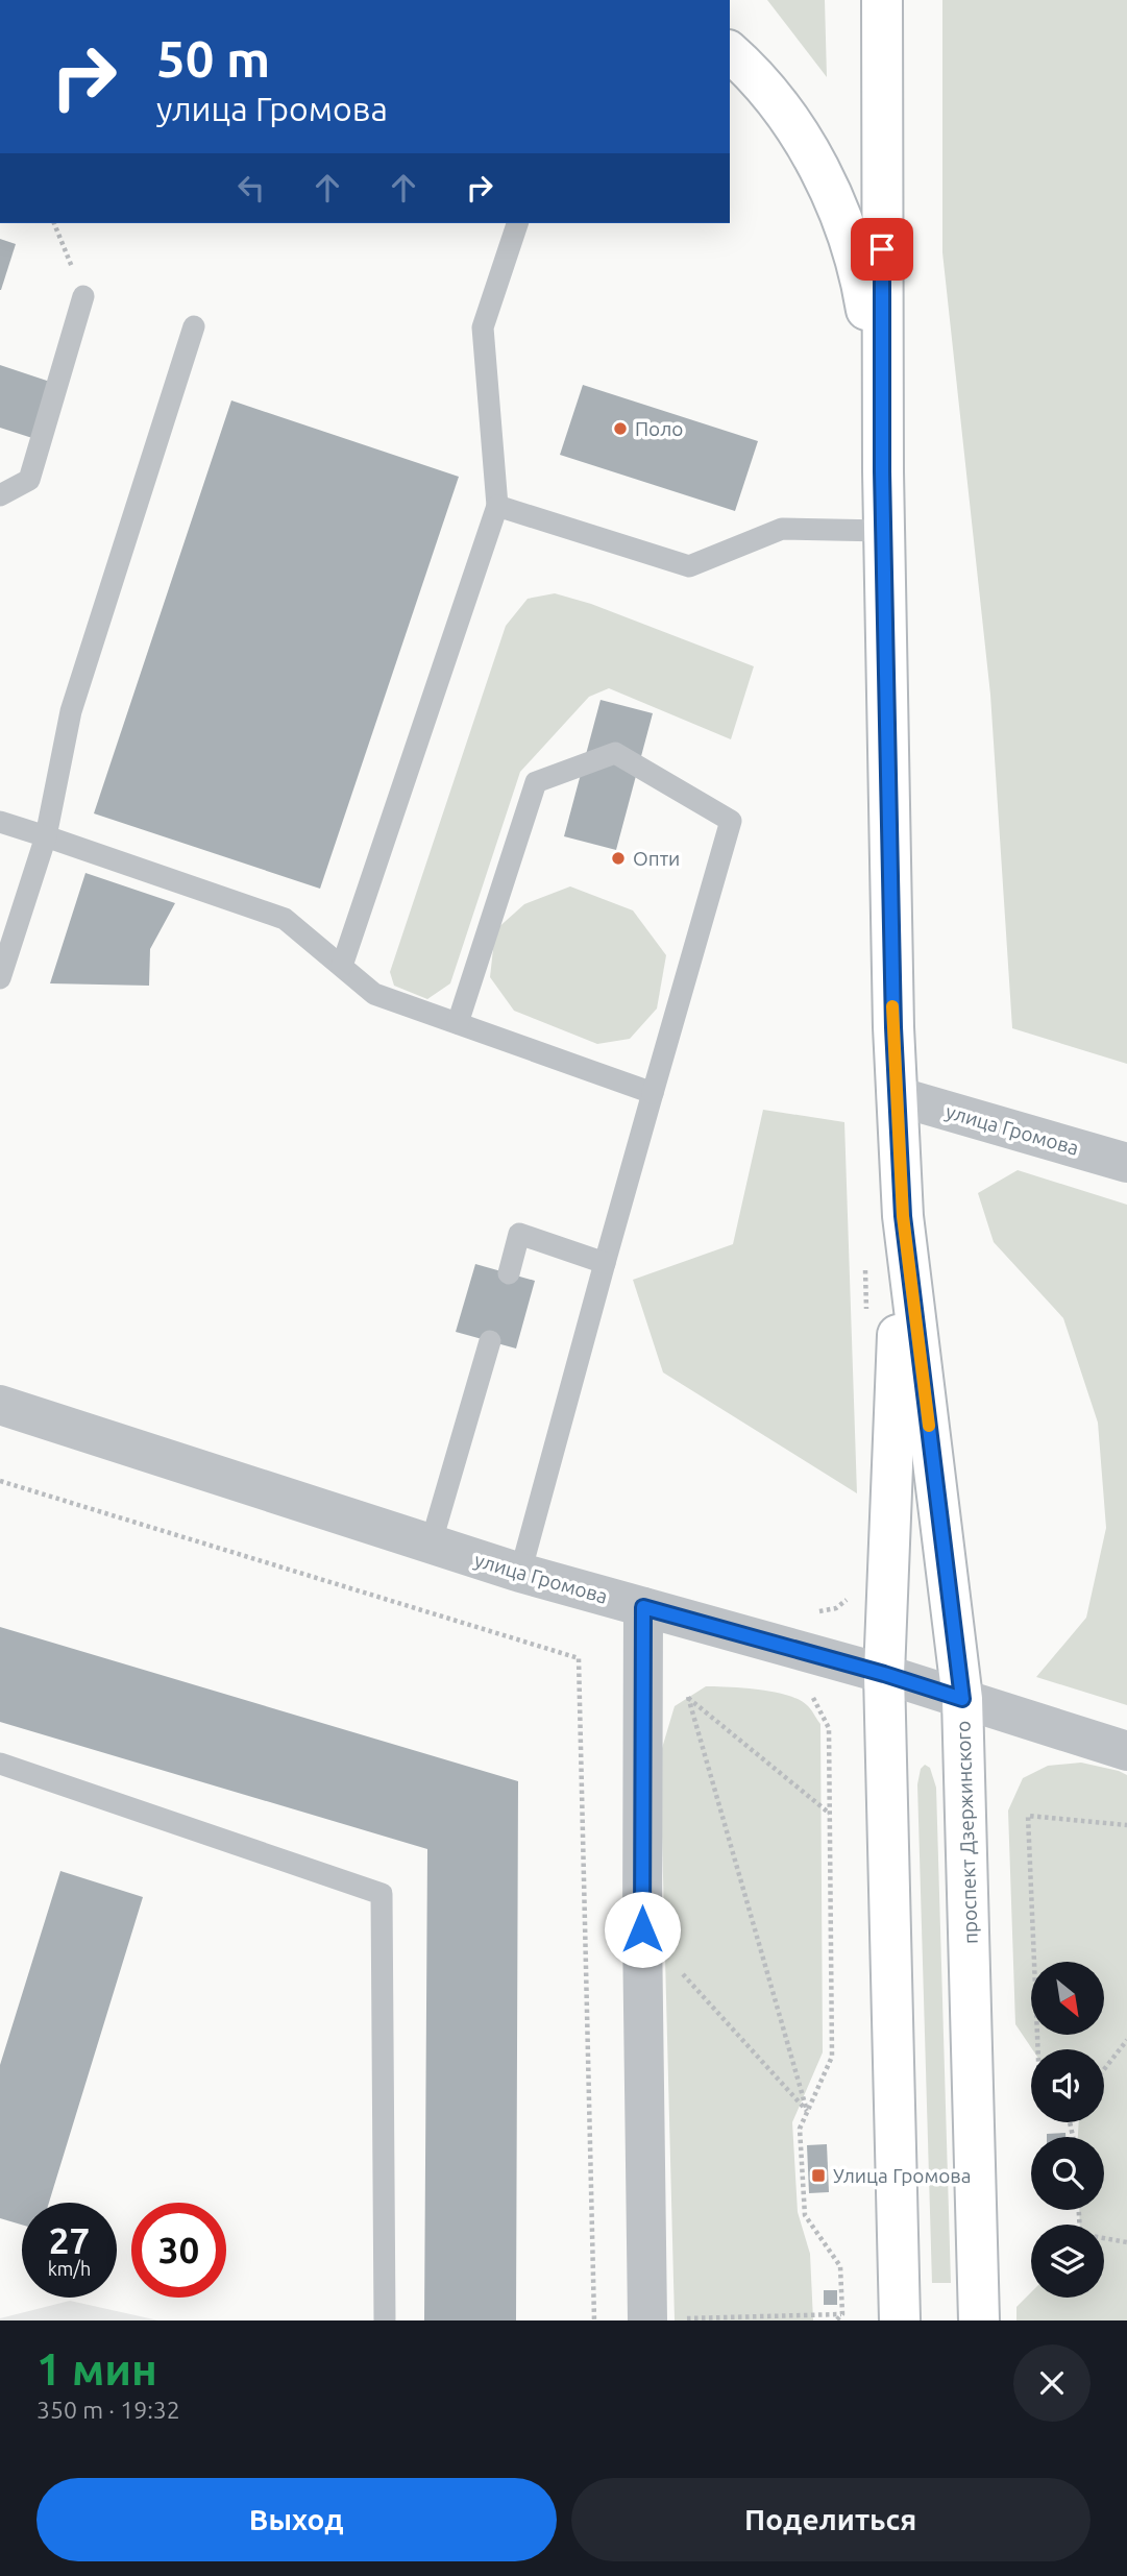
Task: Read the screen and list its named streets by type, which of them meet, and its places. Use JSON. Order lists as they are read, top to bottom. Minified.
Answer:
{"streets":{"main road":["проспект Дзержинского"],"street":["улица Громова"]},"crossings":[["улица Громова","проспект Дзержинского"]],"places":{"other":["Поло","Опти"],"transit":["Улица Громова"]},"north":"bottom right","page":{"turn":["50 m","улица Громова"],"speed":"27 km/h","limit":"30","heading":["1 мин","350 m · 19:32"],"buttons":["Выход","Поделиться"]}}
